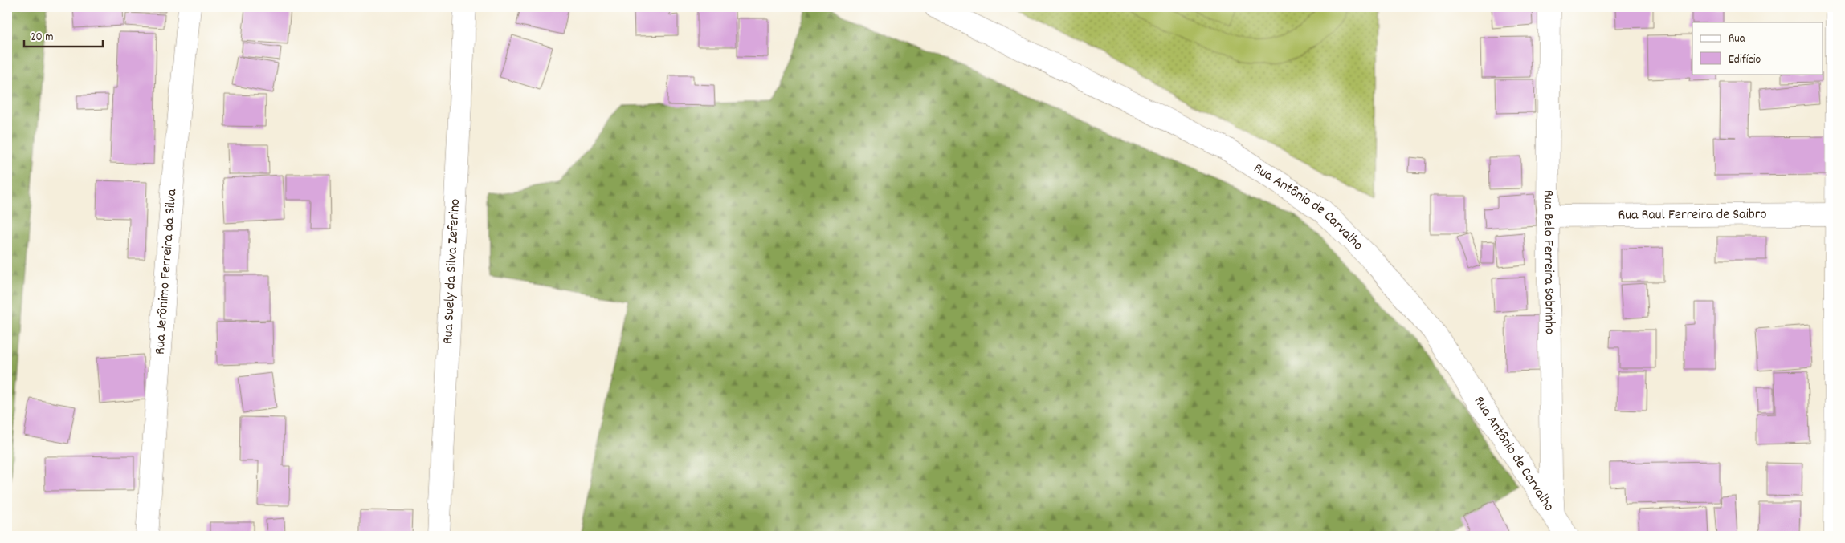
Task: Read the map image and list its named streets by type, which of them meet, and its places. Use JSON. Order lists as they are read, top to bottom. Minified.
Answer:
{"streets":{"street":["Rua Antônio de Carvalho","Rua Raul Ferreira de Saibro","Rua Belo Ferreira Sobrinho","Rua Jerônimo Ferreira da Silva","Rua Suely da Silva Zeferino"]},"crossings":[["Rua Antônio de Carvalho","Rua Belo Ferreira Sobrinho"],["Rua Raul Ferreira de Saibro","Rua Belo Ferreira Sobrinho"]],"legend":["Rua","Edifício"],"scale_bar":"20 m"}
